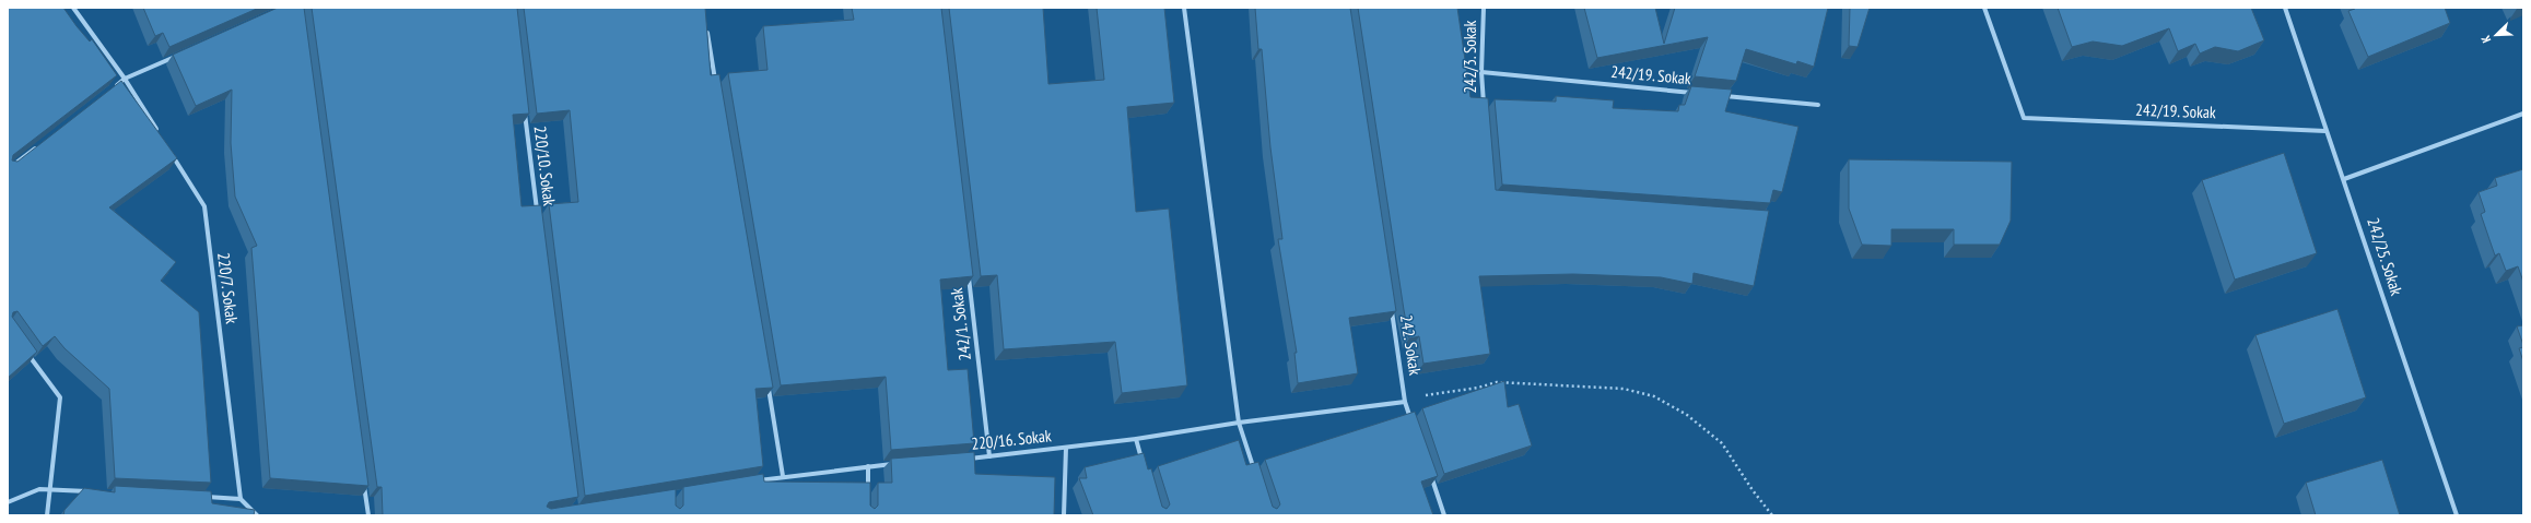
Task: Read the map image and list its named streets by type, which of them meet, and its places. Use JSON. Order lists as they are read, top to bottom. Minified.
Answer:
{"streets":{"street":["242/3. Sokak","242/19. Sokak","220/10. Sokak","242/25. Sokak","220/7. Sokak","242/1. Sokak","242. Sokak","220/16. Sokak"]},"crossings":[["242/3. Sokak","242/19. Sokak"],["242/19. Sokak","242/25. Sokak"],["242/1. Sokak","220/16. Sokak"],["242. Sokak","220/16. Sokak"]],"north":"bottom left"}
